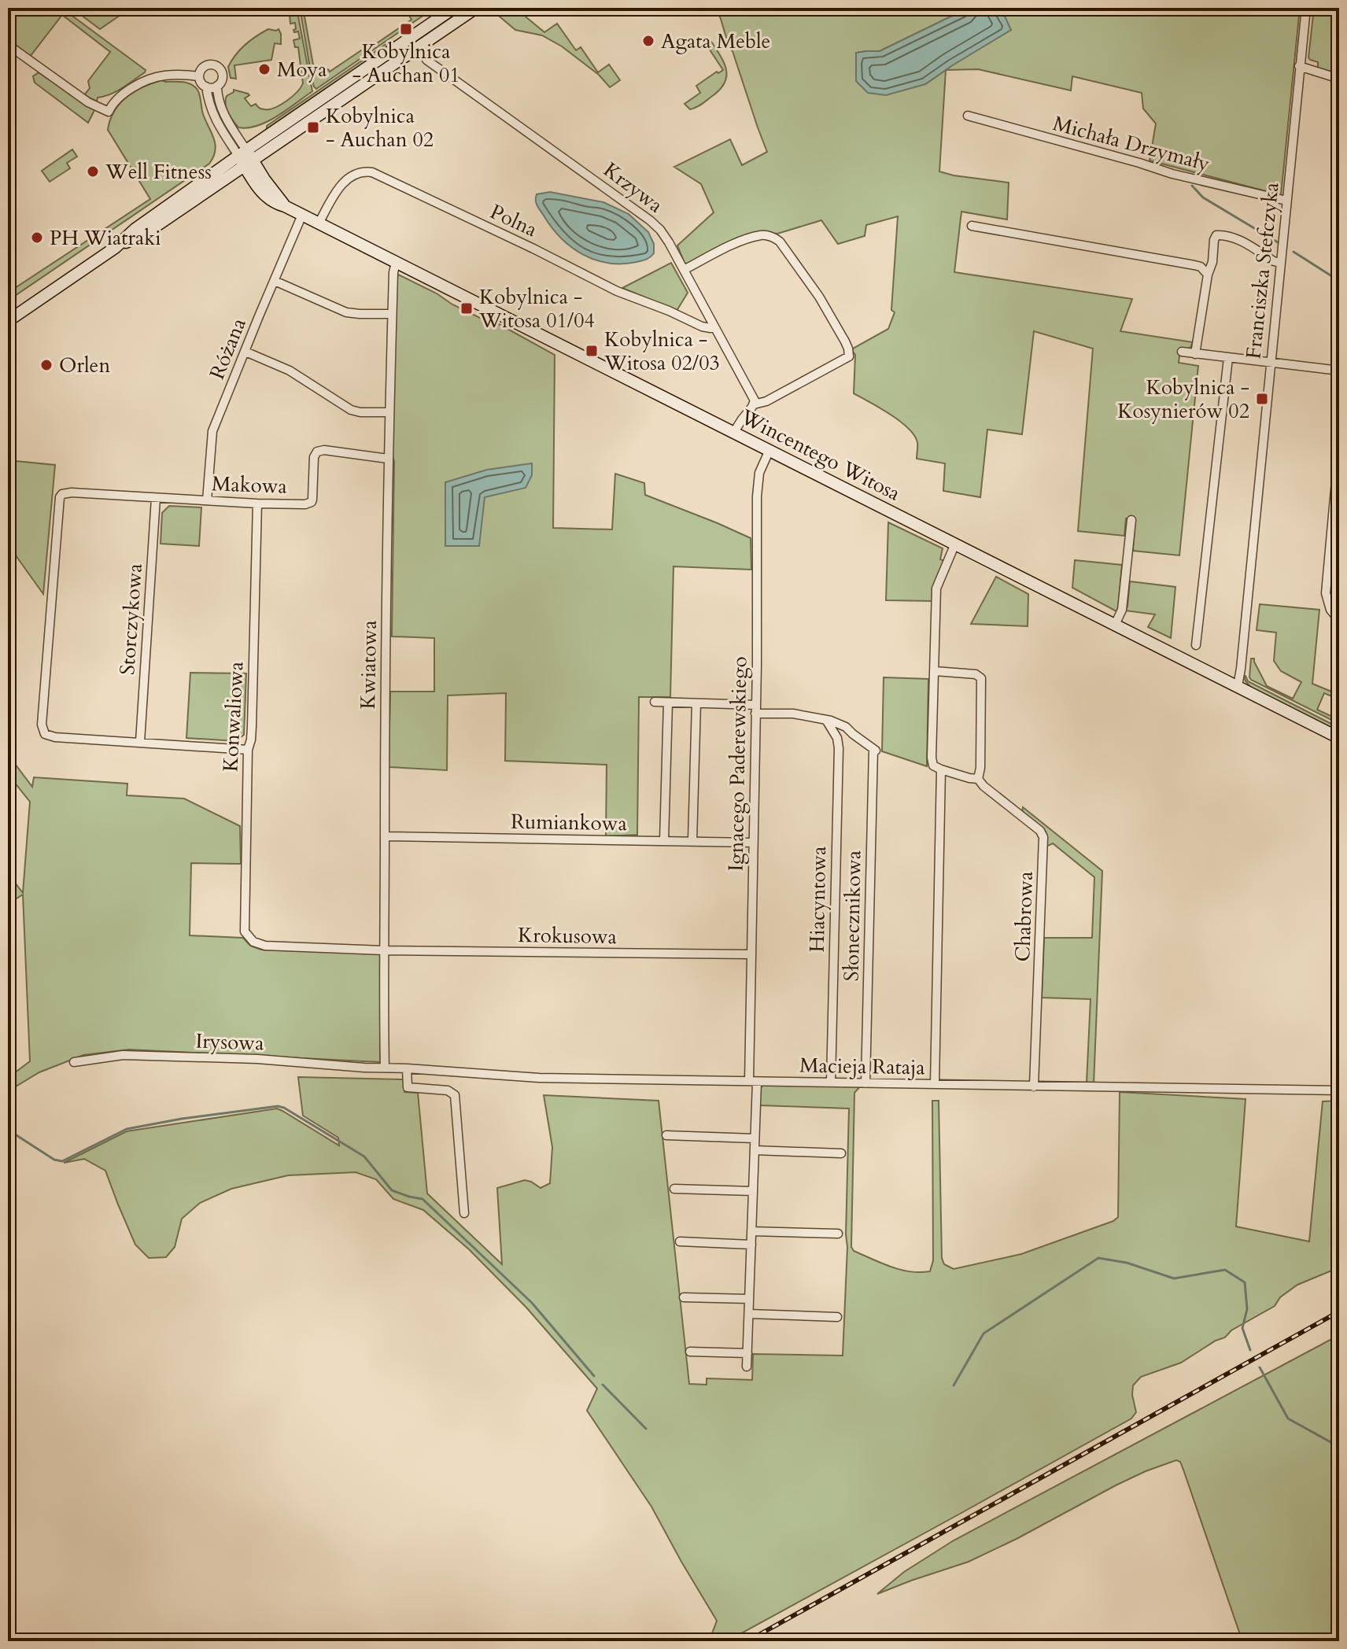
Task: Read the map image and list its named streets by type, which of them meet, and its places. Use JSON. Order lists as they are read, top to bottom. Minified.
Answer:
{"streets":{"street":["Michała Drzymały","Krzywa","Polna","Franciszka Stefczyka","Różana","Wincentego Witosa","Makowa","Storczykowa","Kwiatowa","Konwaliowa","Ignacego Paderewskiego","Rumiankowa","Hiacyntowa","Słonecznikowa","Chabrowa","Krokusowa","Irysowa","Macieja Rataja"]},"crossings":[["Michała Drzymały","Franciszka Stefczyka"],["Krzywa","Polna"],["Polna","Wincentego Witosa"],["Franciszka Stefczyka","Wincentego Witosa"],["Różana","Wincentego Witosa"],["Różana","Makowa"],["Wincentego Witosa","Kwiatowa"],["Wincentego Witosa","Ignacego Paderewskiego"],["Makowa","Storczykowa"],["Makowa","Kwiatowa"],["Makowa","Konwaliowa"],["Kwiatowa","Rumiankowa"],["Kwiatowa","Krokusowa"],["Kwiatowa","Irysowa"],["Kwiatowa","Macieja Rataja"],["Konwaliowa","Krokusowa"],["Ignacego Paderewskiego","Rumiankowa"],["Ignacego Paderewskiego","Krokusowa"],["Ignacego Paderewskiego","Macieja Rataja"],["Hiacyntowa","Słonecznikowa"],["Hiacyntowa","Macieja Rataja"],["Słonecznikowa","Macieja Rataja"],["Chabrowa","Macieja Rataja"],["Irysowa","Macieja Rataja"]],"places":{"transit":["Kobylnica - Auchan 01","Kobylnica - Auchan 02","Kobylnica - Witosa 01/04","Kobylnica - Witosa 02/03","Kobylnica - Kosynierów 02"],"other":["Agata Meble","Moya","Well Fitness","PH Wiatraki","Orlen"]}}
